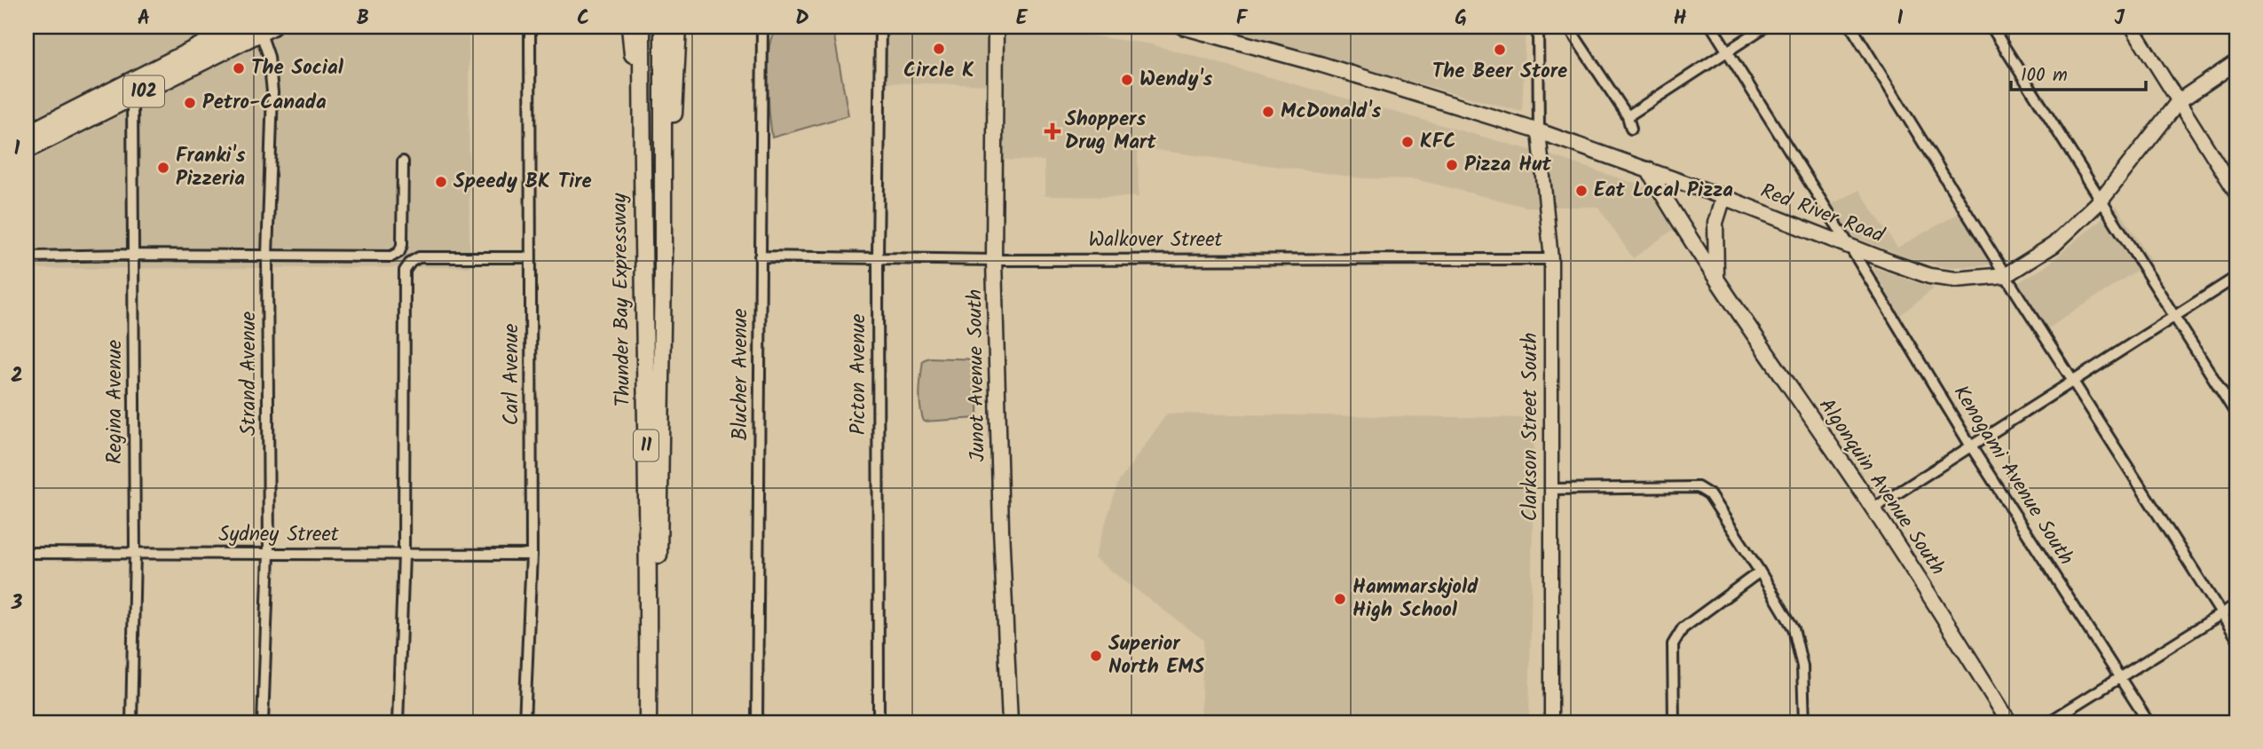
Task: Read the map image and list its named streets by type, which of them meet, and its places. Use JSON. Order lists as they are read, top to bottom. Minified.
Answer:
{"streets":{"main road":["102","Red River Road","Thunder Bay Expressway","Junot Avenue South","11","Algonquin Avenue South"],"street":["Walkover Street","Strand Avenue","Carl Avenue","Blucher Avenue","Picton Avenue","Regina Avenue","Clarkson Street South","Kenogami Avenue South","Sydney Street"]},"crossings":[["102","Strand Avenue"],["102","Regina Avenue"],["Red River Road","Clarkson Street South"],["Red River Road","Kenogami Avenue South"],["Red River Road","Algonquin Avenue South"],["Walkover Street","Blucher Avenue"],["Walkover Street","Picton Avenue"],["Walkover Street","Junot Avenue South"],["Walkover Street","Clarkson Street South"],["Strand Avenue","Sydney Street"],["Carl Avenue","Sydney Street"],["Regina Avenue","Sydney Street"]],"places":{"other":["Circle K","The Beer Store","The Social","Wendy's","Petro-Canada","McDonald's","KFC","Pizza Hut","Franki's Pizzeria","Speedy BK Tire","Eat Local Pizza","Hammarskjold High School","Superior North EMS"],"health":["Shoppers Drug Mart"]},"scale_bar":"100 m","grid":{"columns":["A","B","C","D","E","F","G","H","I","J"],"rows":["1","2","3"]}}
